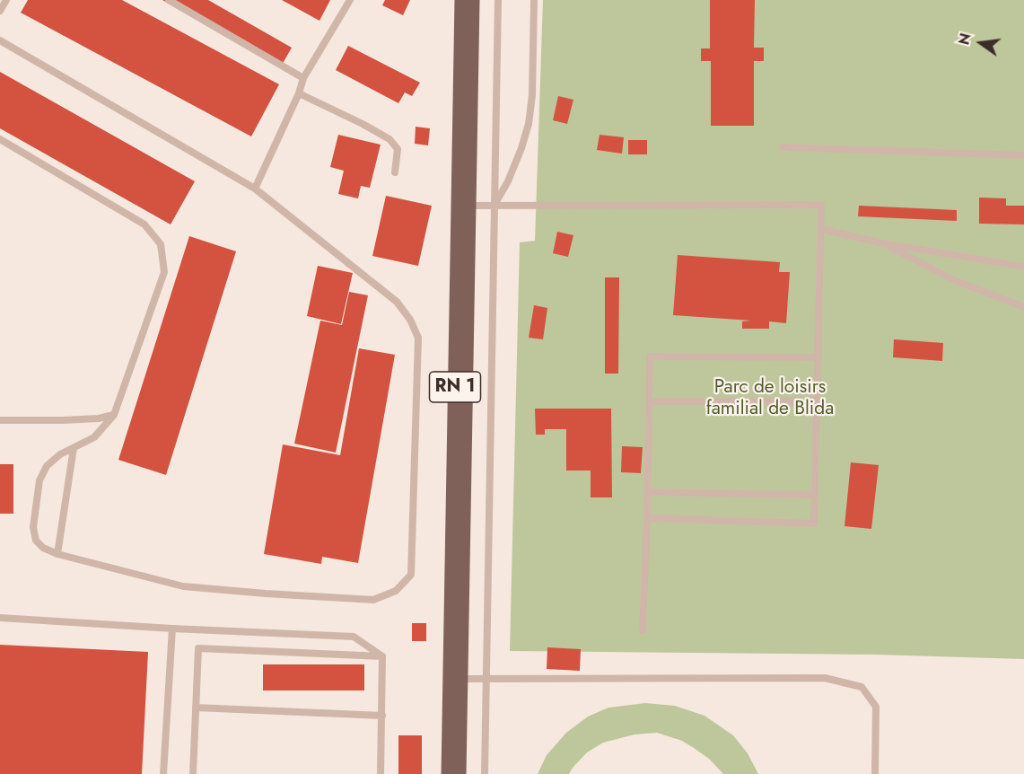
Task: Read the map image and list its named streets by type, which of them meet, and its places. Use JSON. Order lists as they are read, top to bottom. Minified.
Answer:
{"streets":{"main road":["RN 1"]},"parks":["Parc de loisirs familial de Blida"],"north":"left"}
